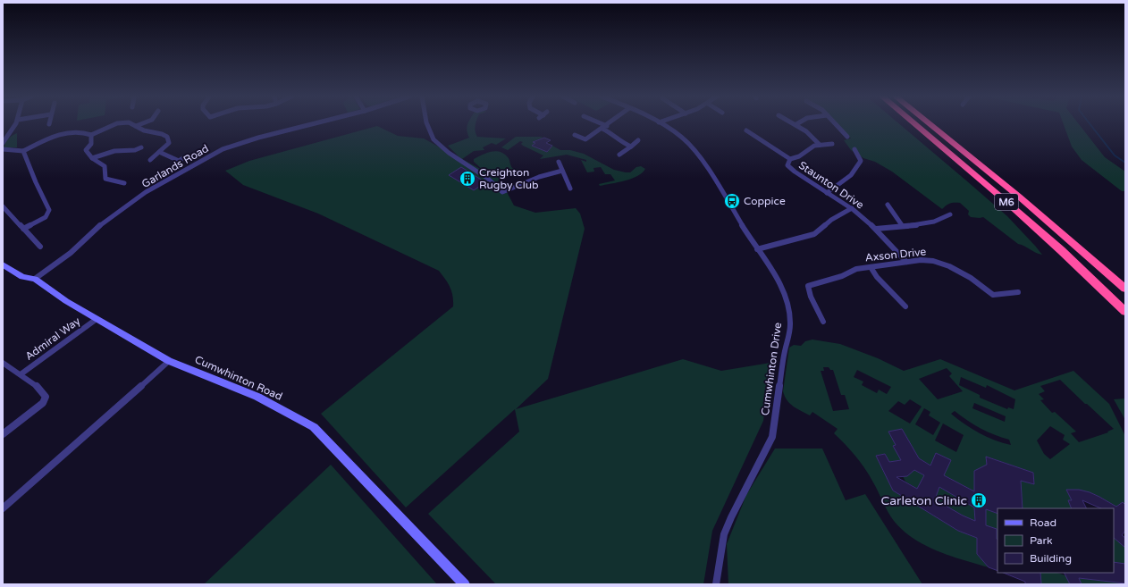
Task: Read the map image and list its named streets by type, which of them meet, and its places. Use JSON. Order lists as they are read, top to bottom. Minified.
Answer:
{"streets":{"highway":["M6"],"street":["Garlands Road","Staunton Drive","Axson Drive","Admiral Way","Cumwhinton Drive","Cumwhinton Road"]},"crossings":[["Garlands Road","Cumwhinton Road"],["Staunton Drive","Axson Drive"],["Admiral Way","Cumwhinton Road"]],"places":{"building":["Creighton Rugby Club","Carleton Clinic"],"bus stop":["Coppice"]},"legend":["Road","Park","Building"]}
